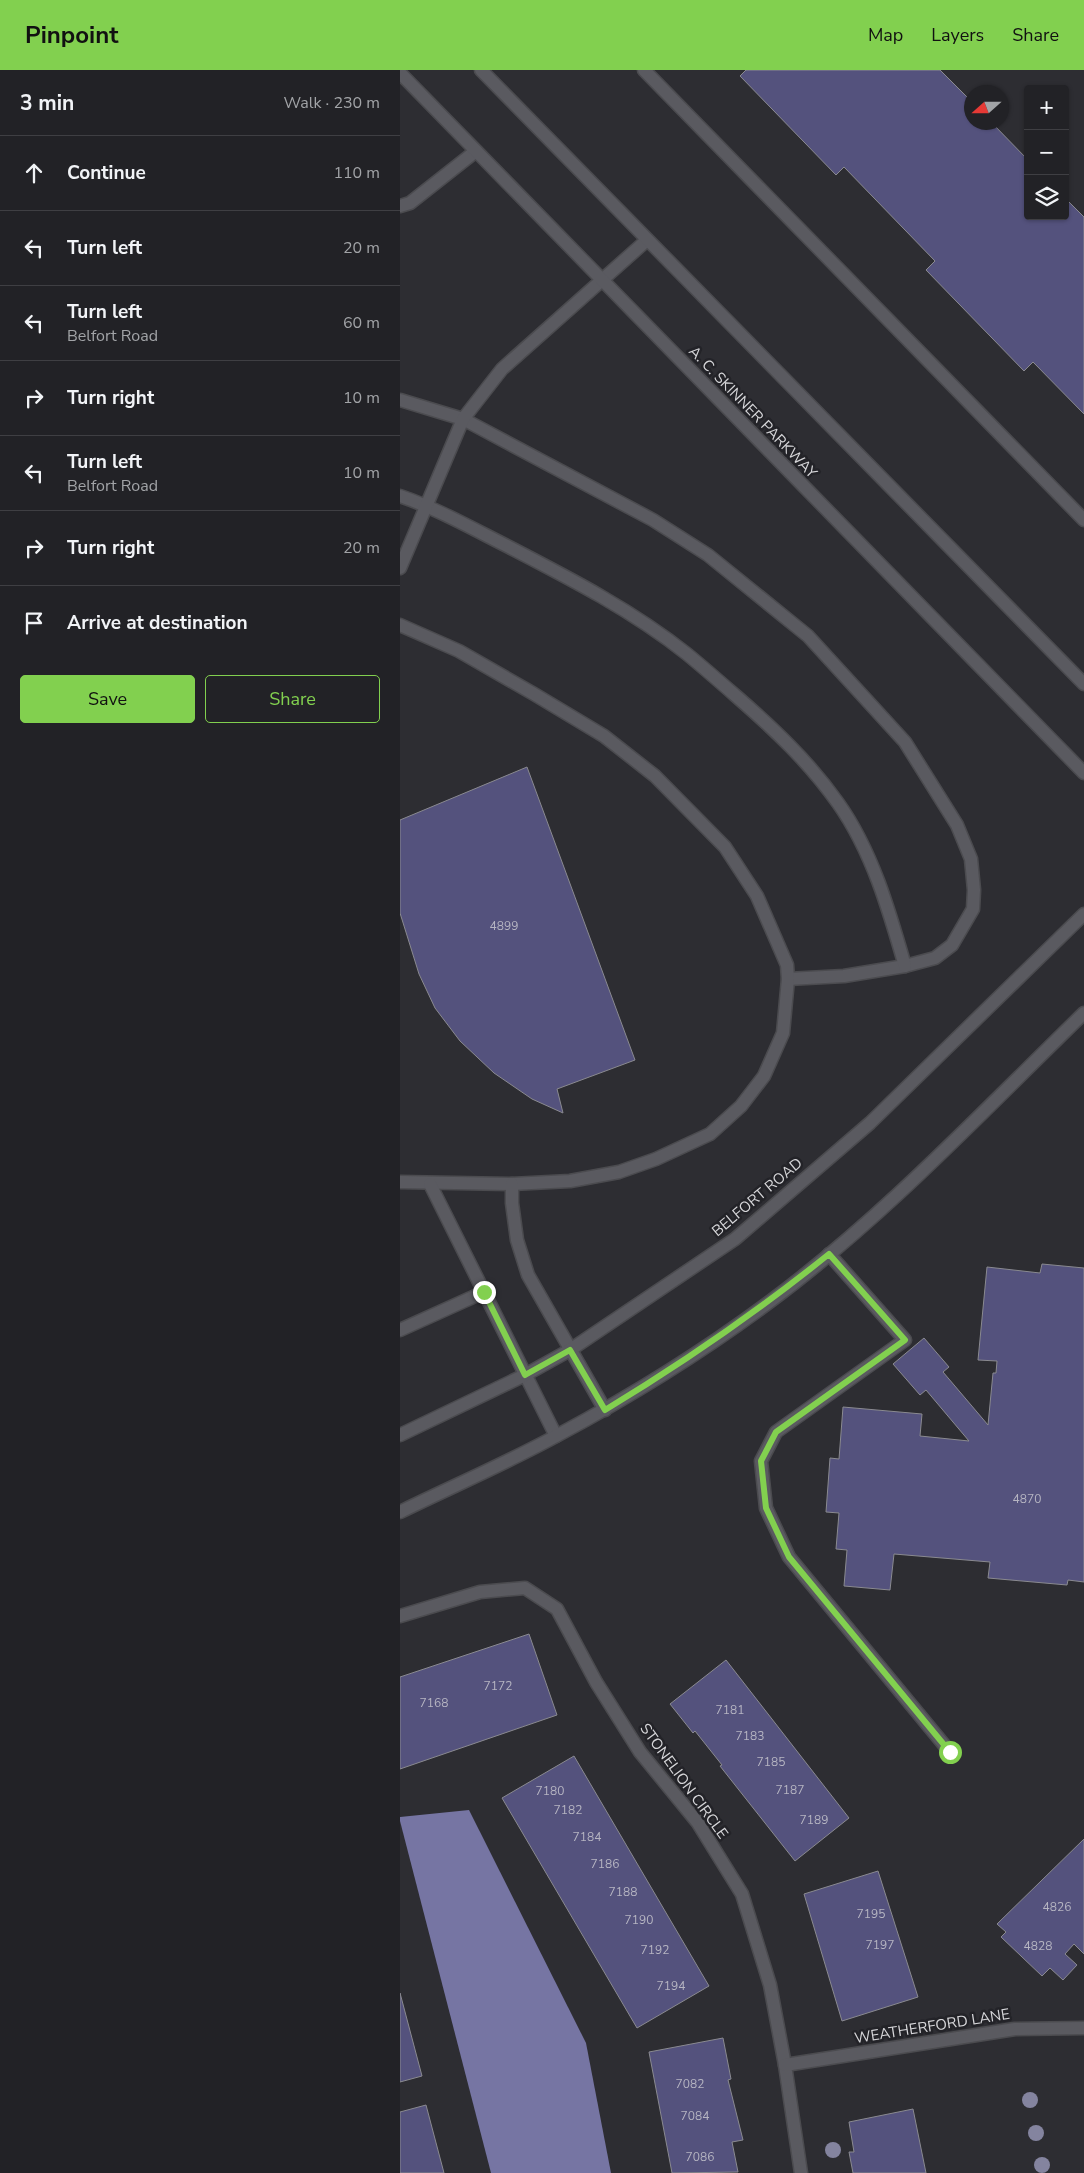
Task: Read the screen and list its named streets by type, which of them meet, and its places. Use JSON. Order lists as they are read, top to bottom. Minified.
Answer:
{"streets":{"main road":["A. C. SKINNER PARKWAY","BELFORT ROAD","STONELION CIRCLE","WEATHERFORD LANE"]},"crossings":[["STONELION CIRCLE","WEATHERFORD LANE"]],"house_numbers":["4899","4870","7172","7168","7181","7183","7185","7187","7180","7182","7189","7184","7186","7188","4826","7195","7190","7197","4828","7192","7194","7082","7084","7086"],"north":"left","page":{"header":"Pinpoint","nav":["Map","Layers","Share"],"heading":["3 min","Walk · 230 m"],"map_buttons":["+","−"],"list":[["Continue","110 m"],["Turn left","20 m"],["Turn left","Belfort Road","60 m"],["Turn right","10 m"],["Turn left","Belfort Road","10 m"],["Turn right","20 m"],"Arrive at destination"],"buttons":["Save","Share"]}}
